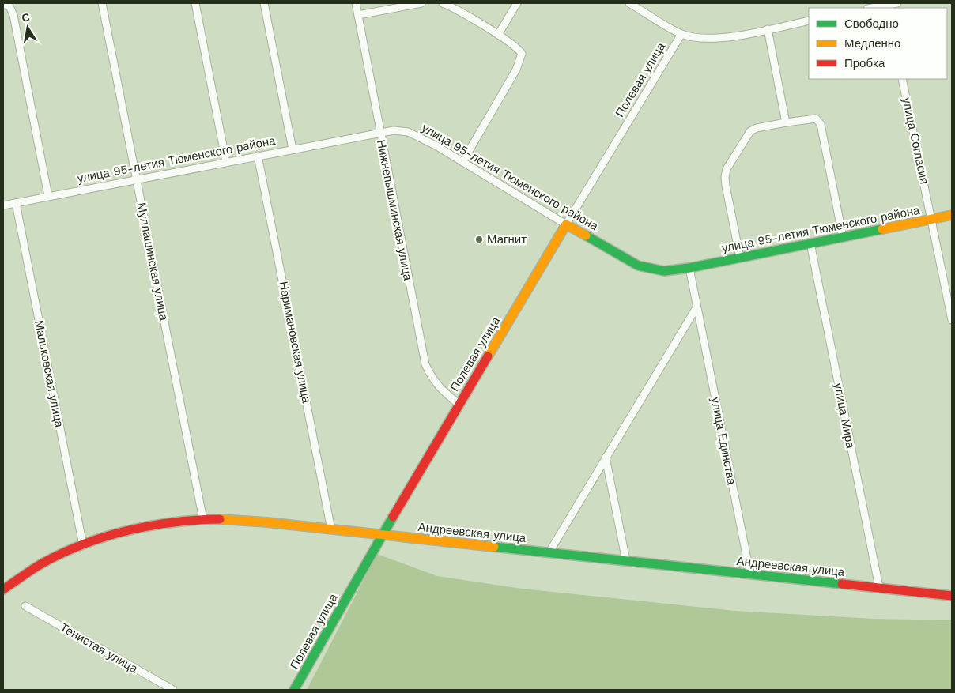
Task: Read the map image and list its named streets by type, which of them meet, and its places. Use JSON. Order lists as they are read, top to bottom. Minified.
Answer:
{"streets":{"street":["Полевая улица","улица Согласия","улица 95-летия Тюменского района","Нижнепышминская улица","Муллашинская улица","Наримановская улица","Мальковская улица","улица Мира","улица Единства","Андреевская улица","Тенистая улица"]},"crossings":[["Полевая улица","улица 95-летия Тюменского района"],["Полевая улица","Нижнепышминская улица"],["Полевая улица","Андреевская улица"],["улица Согласия","улица 95-летия Тюменского района"],["улица 95-летия Тюменского района","Нижнепышминская улица"],["улица 95-летия Тюменского района","Муллашинская улица"],["улица 95-летия Тюменского района","Наримановская улица"],["улица 95-летия Тюменского района","Мальковская улица"],["улица 95-летия Тюменского района","улица Мира"],["улица 95-летия Тюменского района","улица Единства"],["Муллашинская улица","Андреевская улица"],["Наримановская улица","Андреевская улица"],["Мальковская улица","Андреевская улица"],["улица Мира","Андреевская улица"],["улица Единства","Андреевская улица"]],"places":["Магнит"],"legend":["Свободно","Медленно","Пробка"],"north":"top"}
